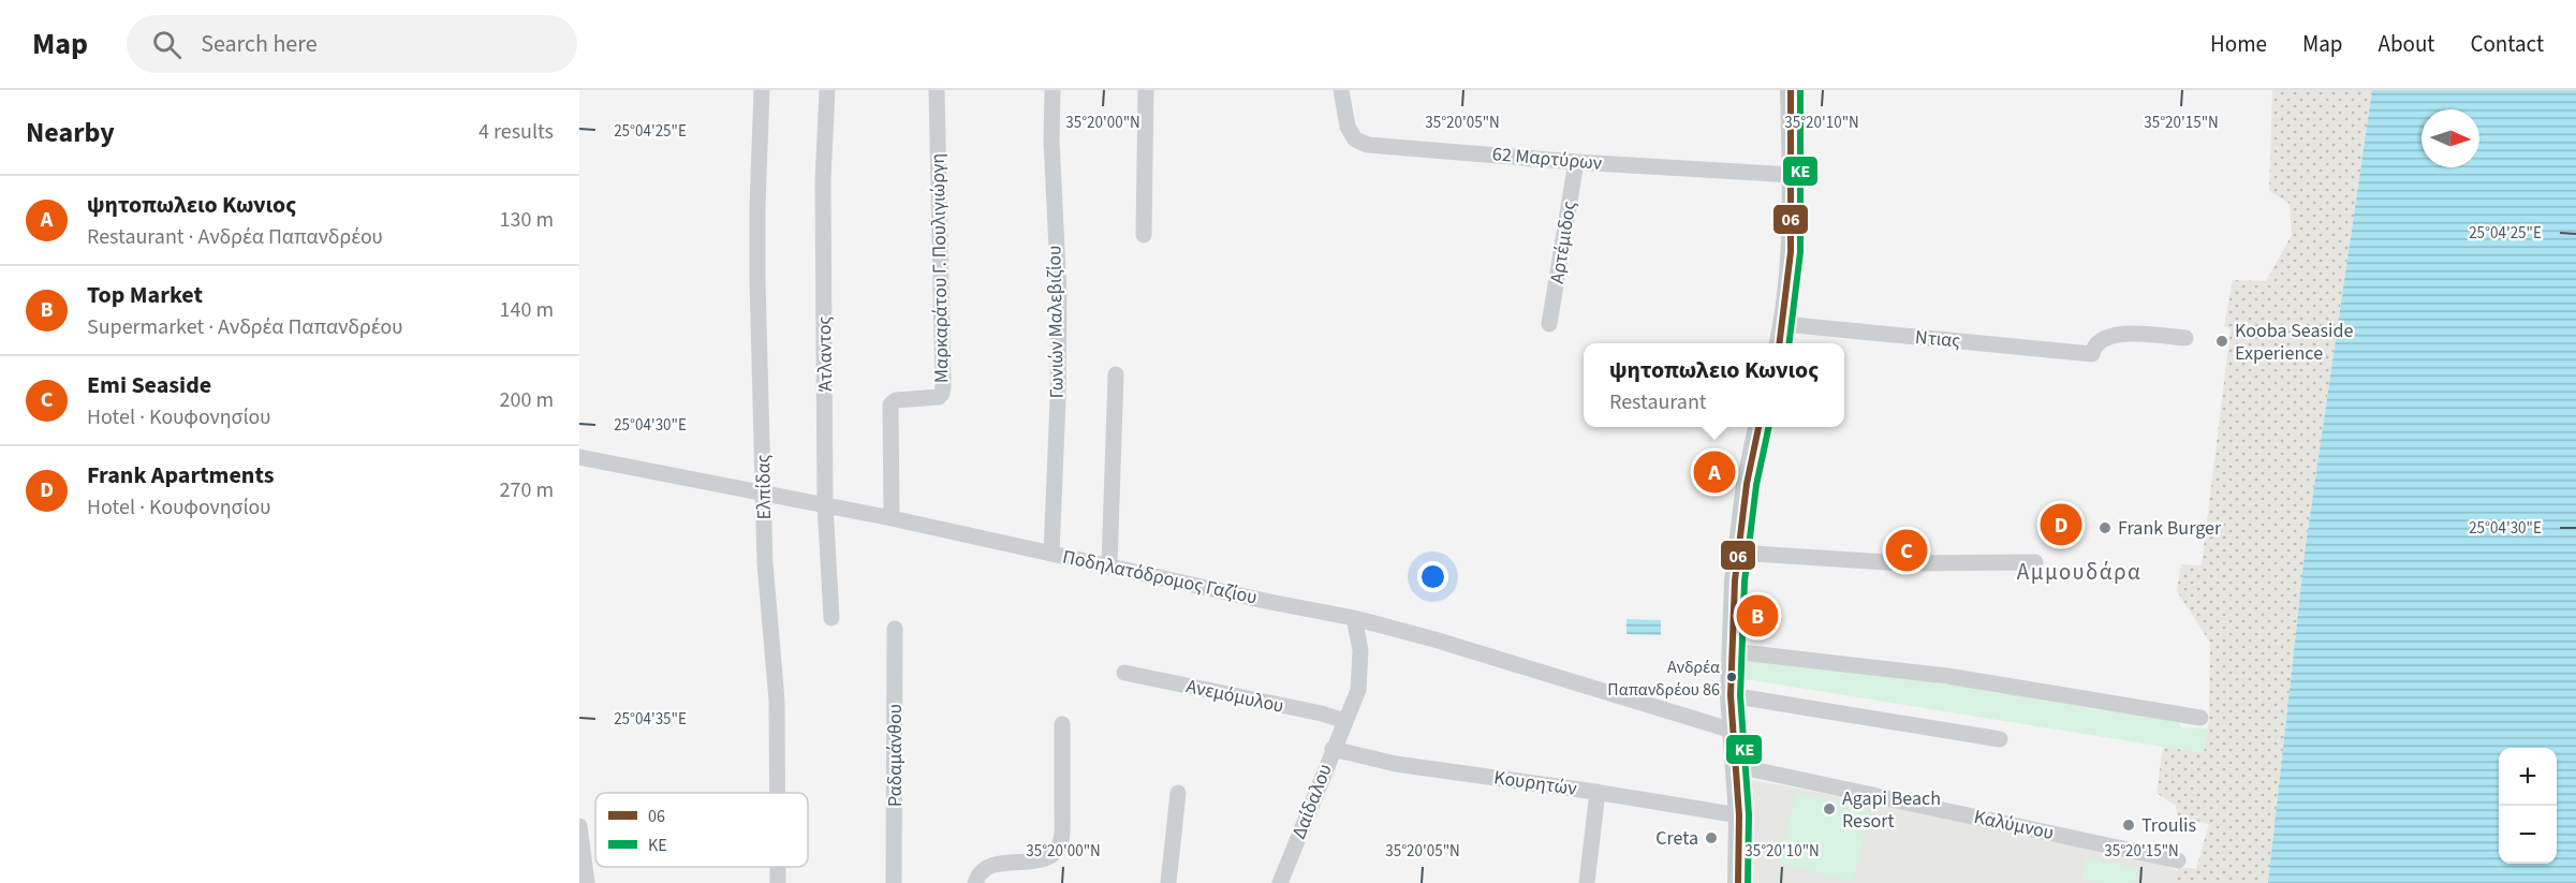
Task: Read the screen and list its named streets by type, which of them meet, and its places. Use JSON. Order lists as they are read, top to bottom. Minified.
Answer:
{"streets":{"street":["62 Μαρτύρων","Αρτέμιδος","Μαρκαράτου Γ. Πουλιγιώργη","Γωνιών Μαλεβιζίου","Ντιας","Άτλαντος","Ελπίδας","Ποδηλατόδρομος Γαζίου","Ανεμόμυλου","Ραδαμάνθου","Κουρητών","Δαίδαλου","Καλύμνου"]},"crossings":[["62 Μαρτύρων","Αρτέμιδος"],["Μαρκαράτου Γ. Πουλιγιώργη","Ποδηλατόδρομος Γαζίου"],["Γωνιών Μαλεβιζίου","Ποδηλατόδρομος Γαζίου"],["Άτλαντος","Ποδηλατόδρομος Γαζίου"],["Ελπίδας","Ποδηλατόδρομος Γαζίου"],["Ποδηλατόδρομος Γαζίου","Δαίδαλου"],["Ανεμόμυλου","Δαίδαλου"],["Κουρητών","Δαίδαλου"]],"districts":["Αμμουδάρα"],"places":["Kooba Seaside Experience","Frank Burger","Ανδρέα Παπανδρέου 86","Agapi Beach Resort","Troulis","Creta"],"lines":["transit line 06","transit line KE"],"legend":["06","KE"],"north":"right","page":{"header":"Map","search":"Search here","nav":["Home","Map","About","Contact"],"heading":["Nearby","4 results"],"list":[{"mark":"A","name":"ψητοπωλειο Κωνιος","note":"Restaurant · Ανδρέα Παπανδρέου","value":"130 m"},{"mark":"B","name":"Top Market","note":"Supermarket · Ανδρέα Παπανδρέου","value":"140 m"},{"mark":"C","name":"Emi Seaside","note":"Hotel · Κουφονησίου","value":"200 m"},{"mark":"D","name":"Frank Apartments","note":"Hotel · Κουφονησίου","value":"270 m"}],"popup":["ψητοπωλειο Κωνιος","Restaurant"],"pins":["A","D","C","B"],"map_buttons":["+","−"]},"coordinates":["35°20'00\"N","35°20'05\"N","35°20'10\"N","35°20'15\"N","25°04'25\"E","25°04'30\"E","25°04'35\"E"]}
